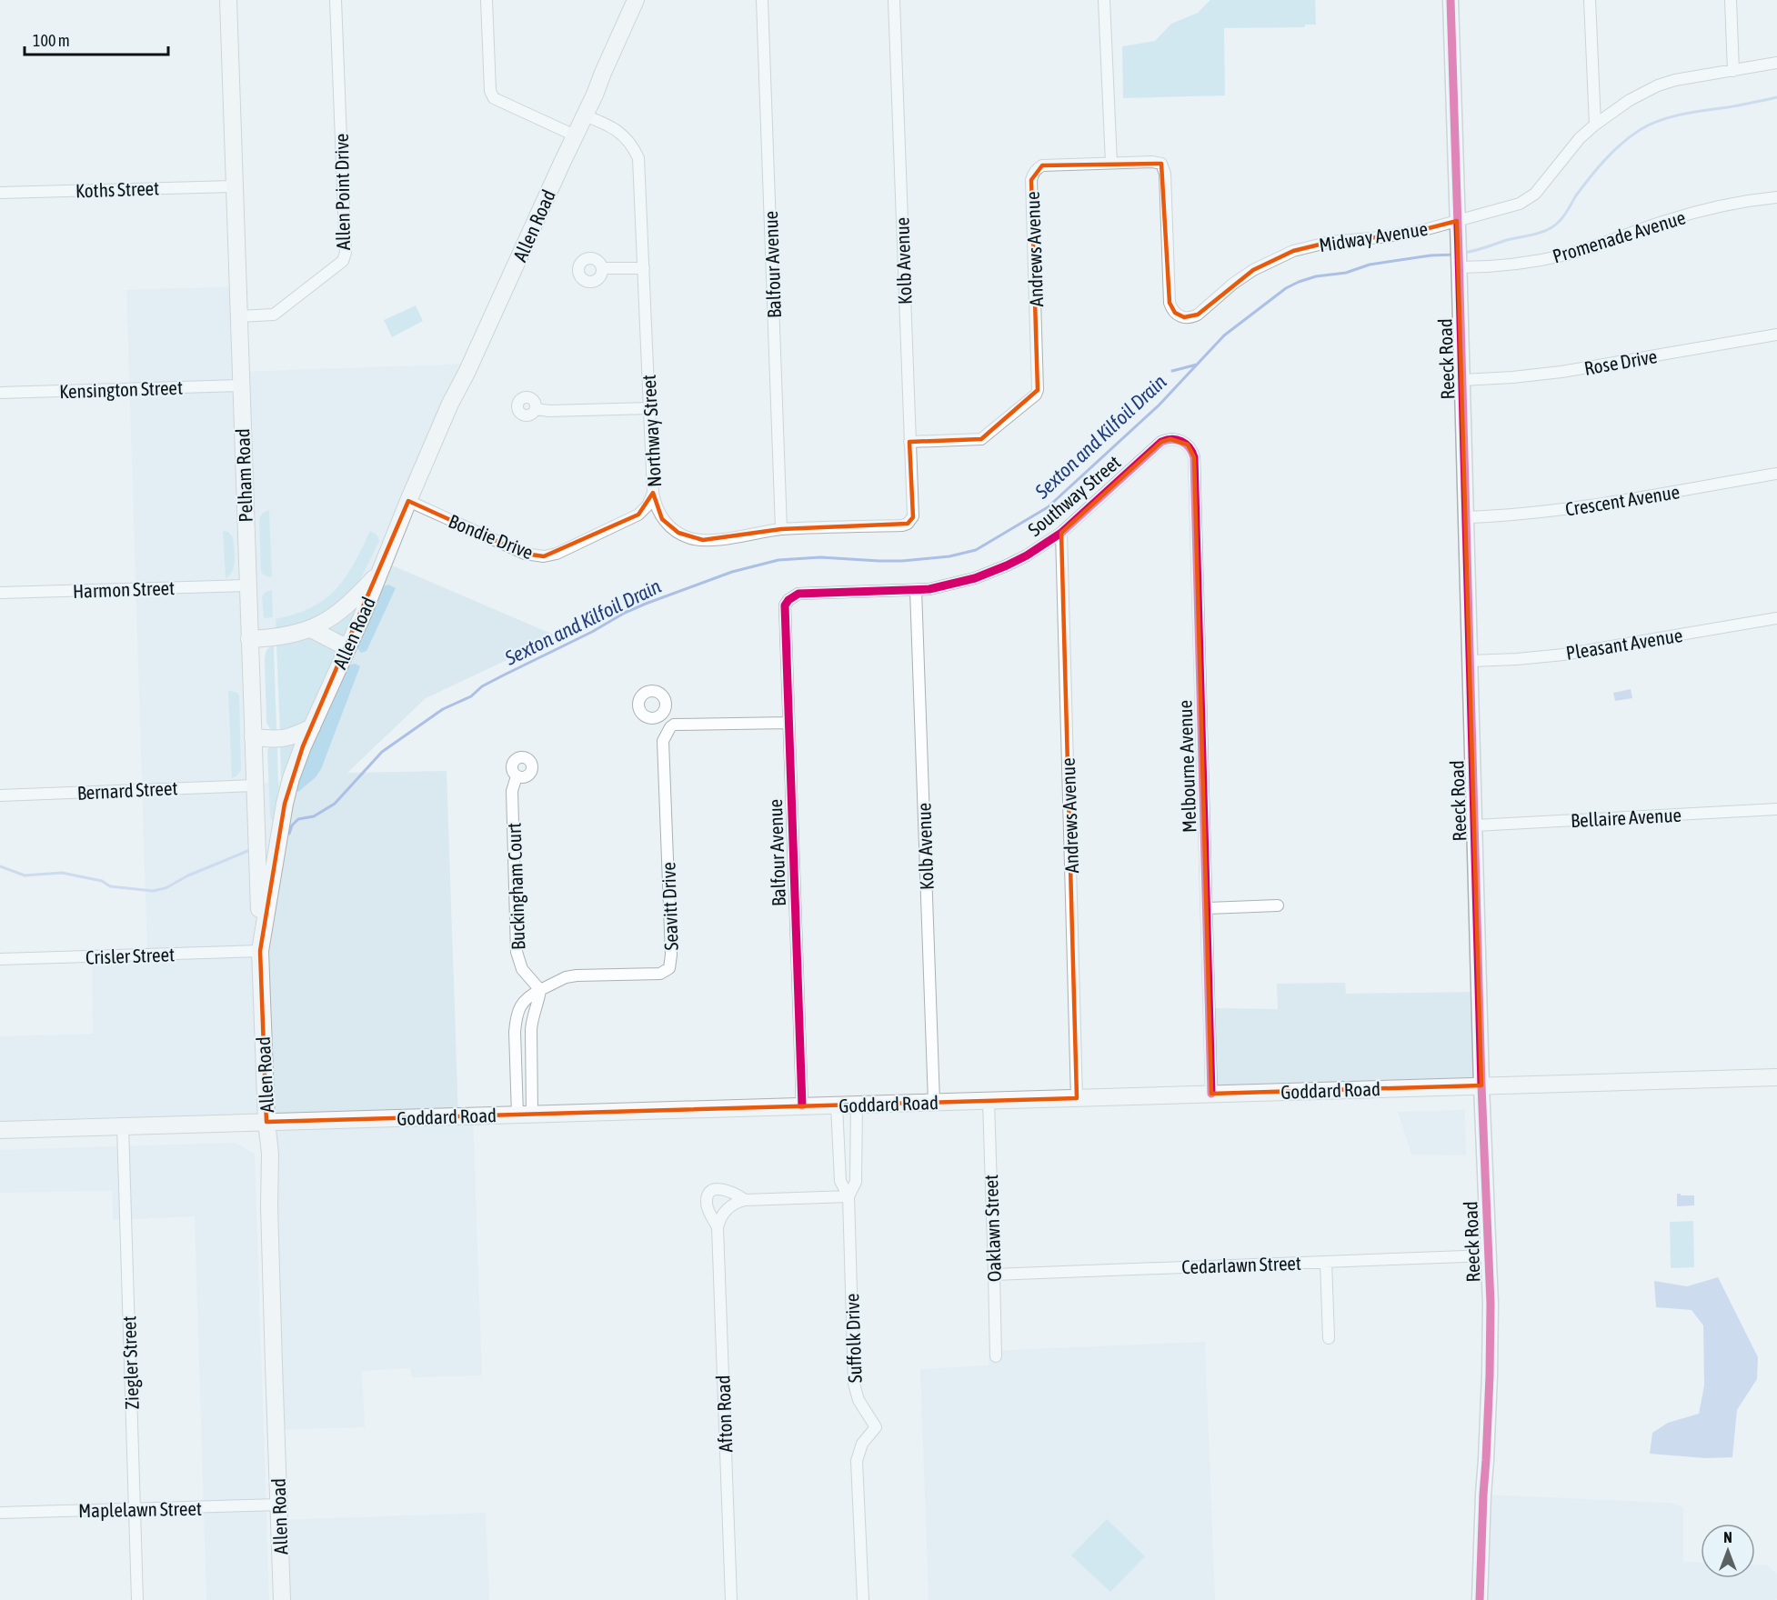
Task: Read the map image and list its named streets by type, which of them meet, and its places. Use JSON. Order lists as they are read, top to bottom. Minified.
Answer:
{"streets":{"main road":["Allen Road","Pelham Road","Goddard Road"],"street":["Koths Street","Allen Point Drive","Midway Avenue","Promenade Avenue","Andrews Avenue","Kolb Avenue","Balfour Avenue","Reeck Road","Rose Drive","Kensington Street","Northway Street","Southway Street","Crescent Avenue","Bondie Drive","Harmon Street","Pleasant Avenue","Melbourne Avenue","Bernard Street","Bellaire Avenue","Buckingham Court","Seavitt Drive","Crisler Street","Oaklawn Street","Cedarlawn Street","Suffolk Drive","Ziegler Street","Afton Road","Maplelawn Street"]},"crossings":[["Koths Street","Pelham Road"],["Allen Point Drive","Pelham Road"],["Allen Road","Northway Street"],["Allen Road","Pelham Road"],["Allen Road","Bondie Drive"],["Allen Road","Crisler Street"],["Allen Road","Goddard Road"],["Allen Road","Maplelawn Street"],["Midway Avenue","Andrews Avenue"],["Midway Avenue","Reeck Road"],["Promenade Avenue","Reeck Road"],["Andrews Avenue","Kolb Avenue"],["Andrews Avenue","Southway Street"],["Andrews Avenue","Goddard Road"],["Kolb Avenue","Northway Street"],["Kolb Avenue","Southway Street"],["Kolb Avenue","Goddard Road"],["Balfour Avenue","Northway Street"],["Balfour Avenue","Southway Street"],["Balfour Avenue","Goddard Road"],["Reeck Road","Rose Drive"],["Reeck Road","Crescent Avenue"],["Reeck Road","Pleasant Avenue"],["Reeck Road","Bellaire Avenue"],["Reeck Road","Goddard Road"],["Reeck Road","Cedarlawn Street"],["Kensington Street","Pelham Road"],["Northway Street","Bondie Drive"],["Pelham Road","Harmon Street"],["Pelham Road","Bernard Street"],["Pelham Road","Crisler Street"],["Southway Street","Melbourne Avenue"],["Melbourne Avenue","Goddard Road"],["Buckingham Court","Seavitt Drive"],["Goddard Road","Oaklawn Street"],["Goddard Road","Suffolk Drive"],["Goddard Road","Ziegler Street"],["Oaklawn Street","Cedarlawn Street"],["Ziegler Street","Maplelawn Street"]],"water":["Sexton and Kilfoil Drain"],"scale_bar":"100 m","north":"top"}
